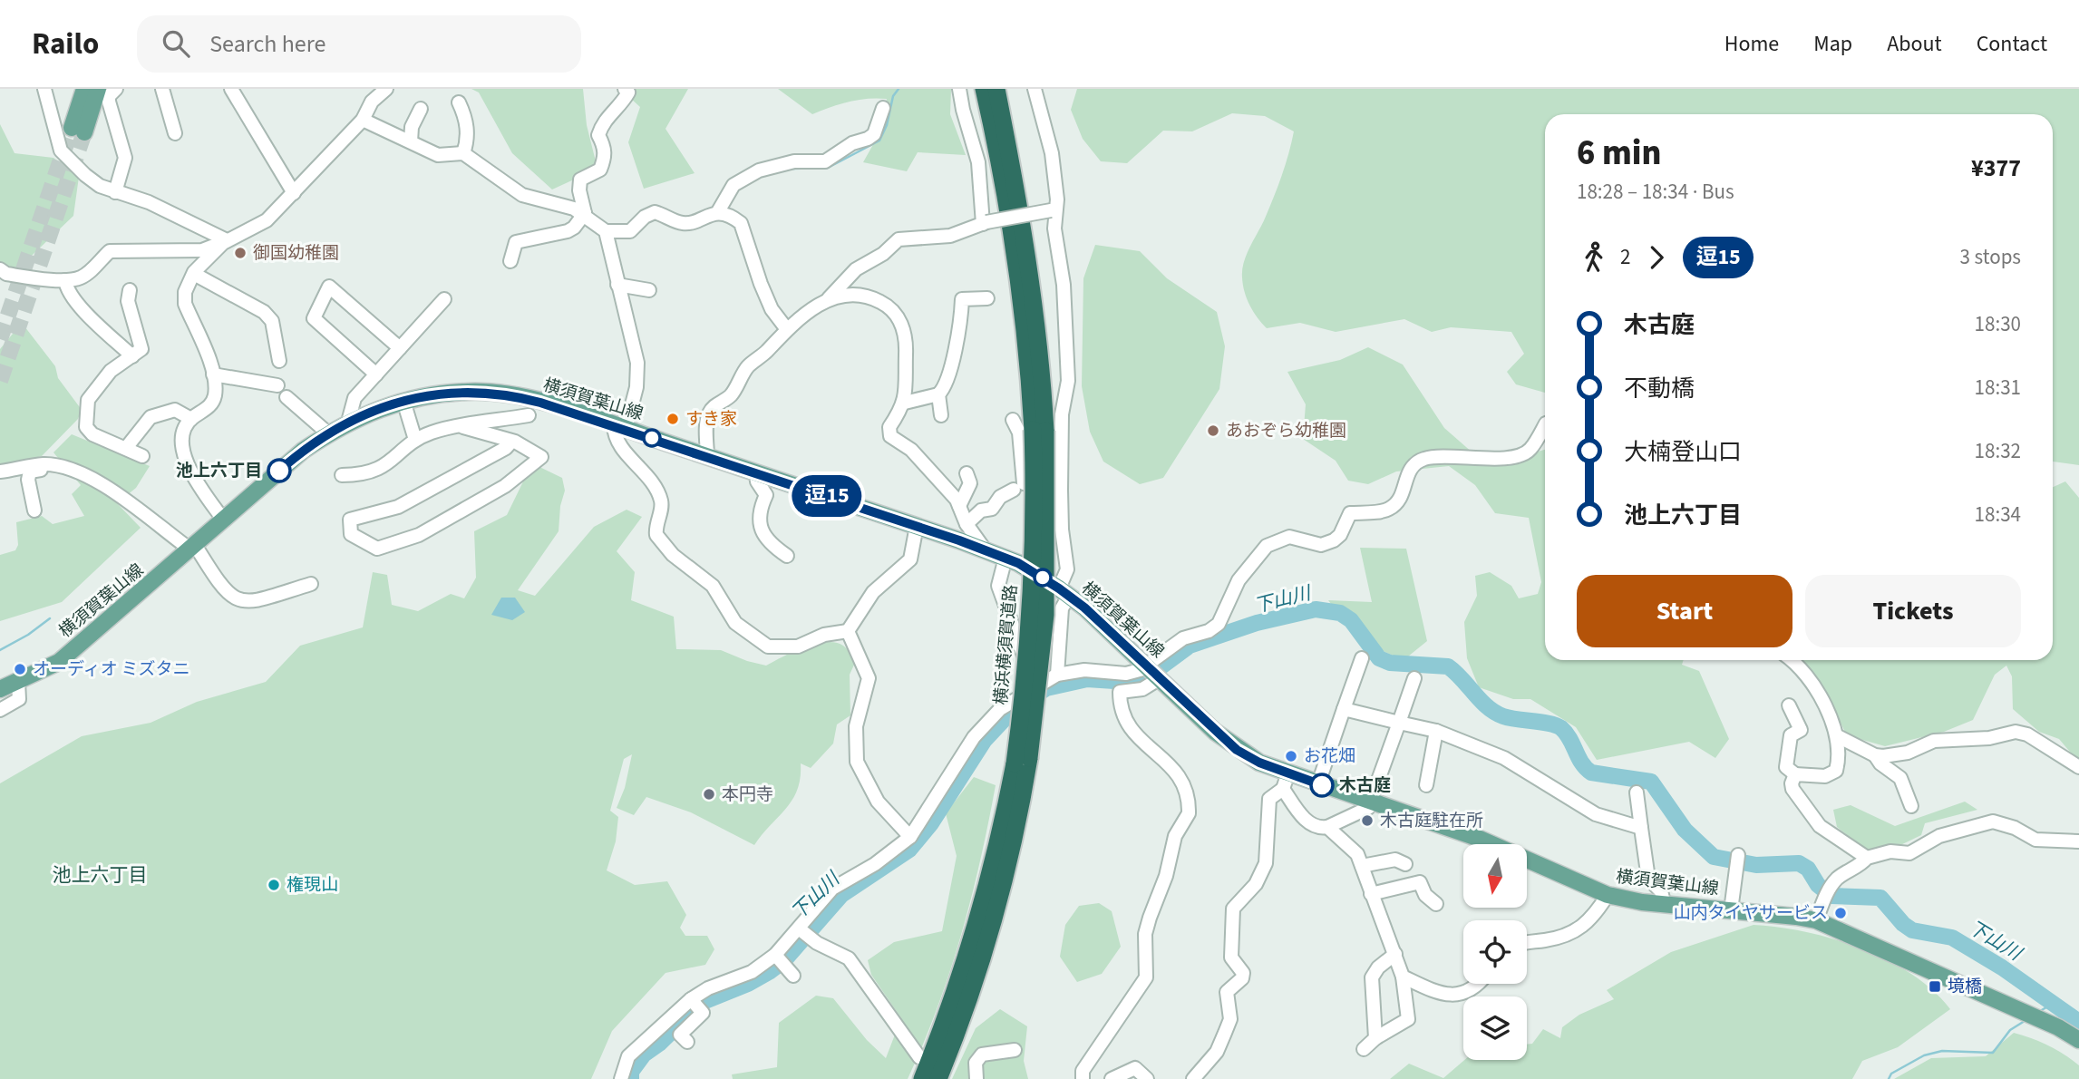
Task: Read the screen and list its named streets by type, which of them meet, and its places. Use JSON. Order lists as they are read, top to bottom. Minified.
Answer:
{"streets":{"highway":["横浜横須賀道路"],"main road":["横須賀葉山線"]},"districts":["池上六丁目"],"water":["下山川"],"places":{"other":["御国幼稚園","すき家","あおぞら幼稚園","池上六丁目","オーディオ ミズタニ","お花畑","木古庭","本円寺","木古庭駐在所","権現山","山内タイヤサービス"],"transit":["境橋"]},"lines":["bus line 逗15"],"north":"bottom","page":{"header":"Railo","search":"Search here","nav":["Home","Map","About","Contact"],"on_map":"逗15","heading":["6 min","18:28 – 18:34 · Bus","¥377"],"legs":["2","逗15","3 stops"],"list":[{"name":"木古庭","value":"18:30"},{"name":"不動橋","value":"18:31"},{"name":"大楠登山口","value":"18:32"},{"name":"池上六丁目","value":"18:34"}],"buttons":["Start","Tickets"]}}
